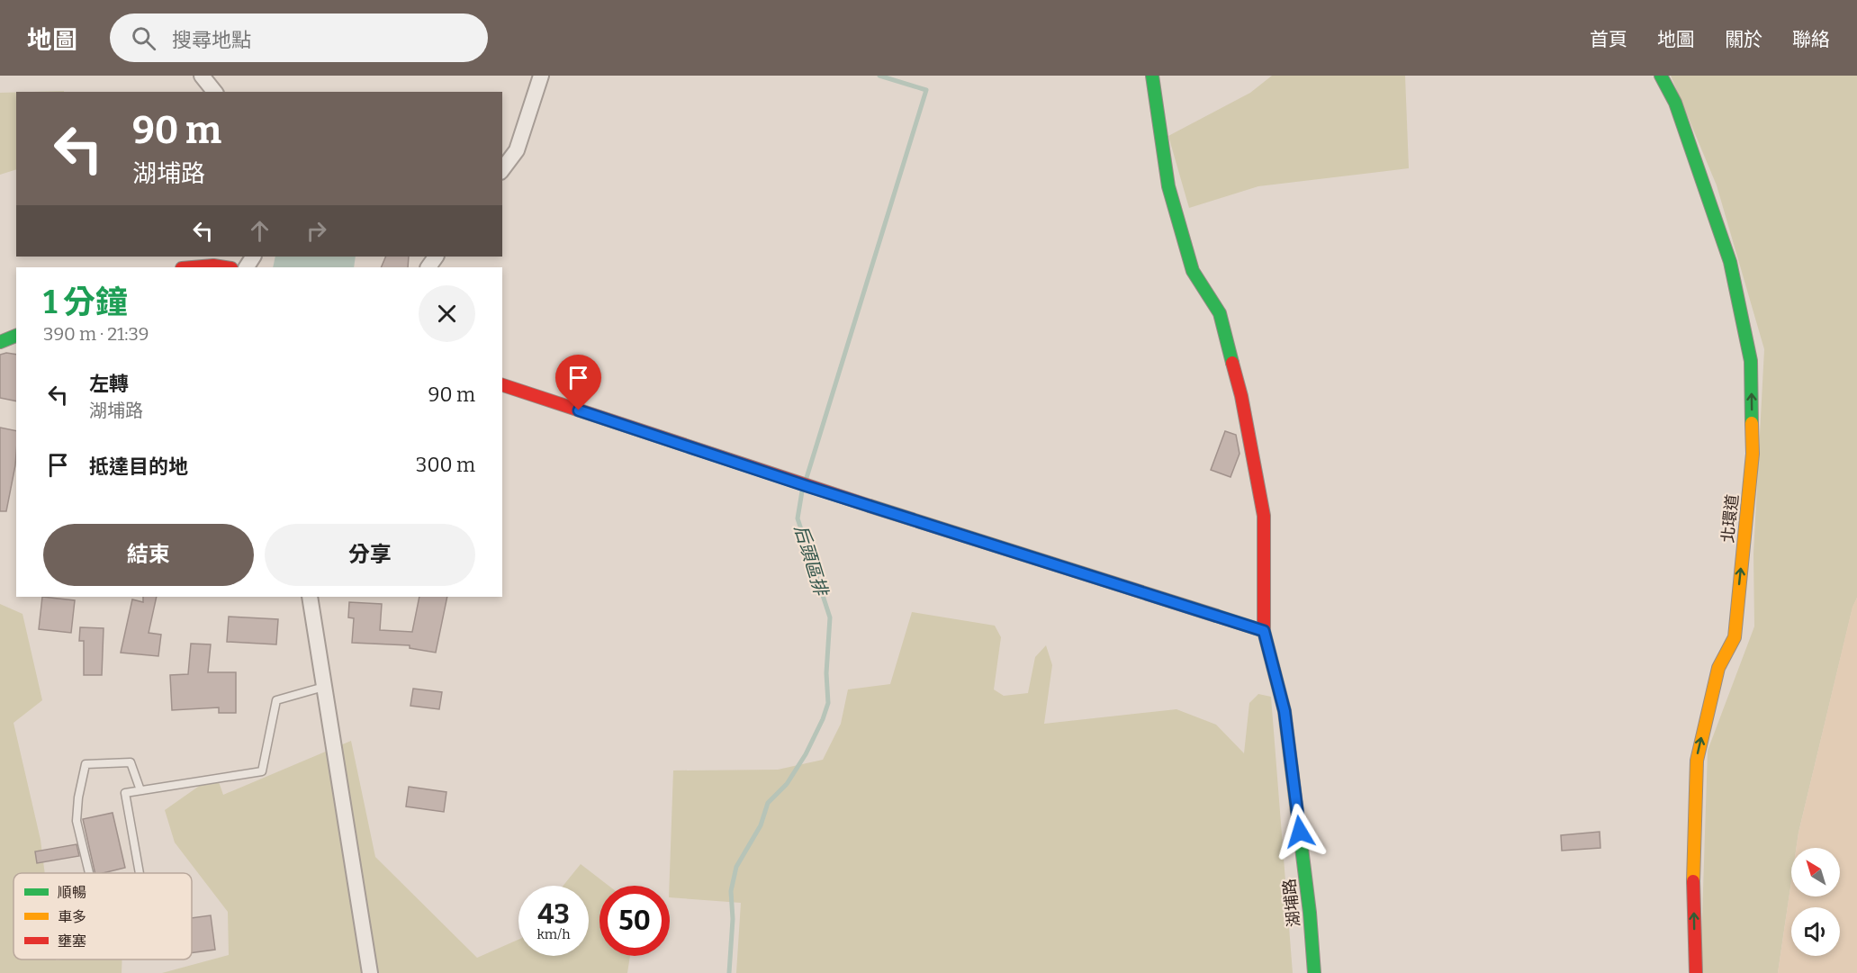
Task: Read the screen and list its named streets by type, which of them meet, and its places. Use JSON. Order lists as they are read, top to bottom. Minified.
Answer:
{"streets":{"street":["北環道","湖埔路"]},"one_way":["北環道"],"water":["后頭區排"],"legend":["順暢","車多","壅塞"],"north":"top left","page":{"header":"地圖","search":"搜尋地點","nav":["首頁","地圖","關於","聯絡"],"turn":["90 m","湖埔路"],"heading":["1 分鐘","390 m · 21:39"],"list":[{"name":"左轉","note":"湖埔路","value":"90 m"},{"name":"抵達目的地","value":"300 m"}],"buttons":["結束","分享"],"speed":"43 km/h","limit":"50"}}
